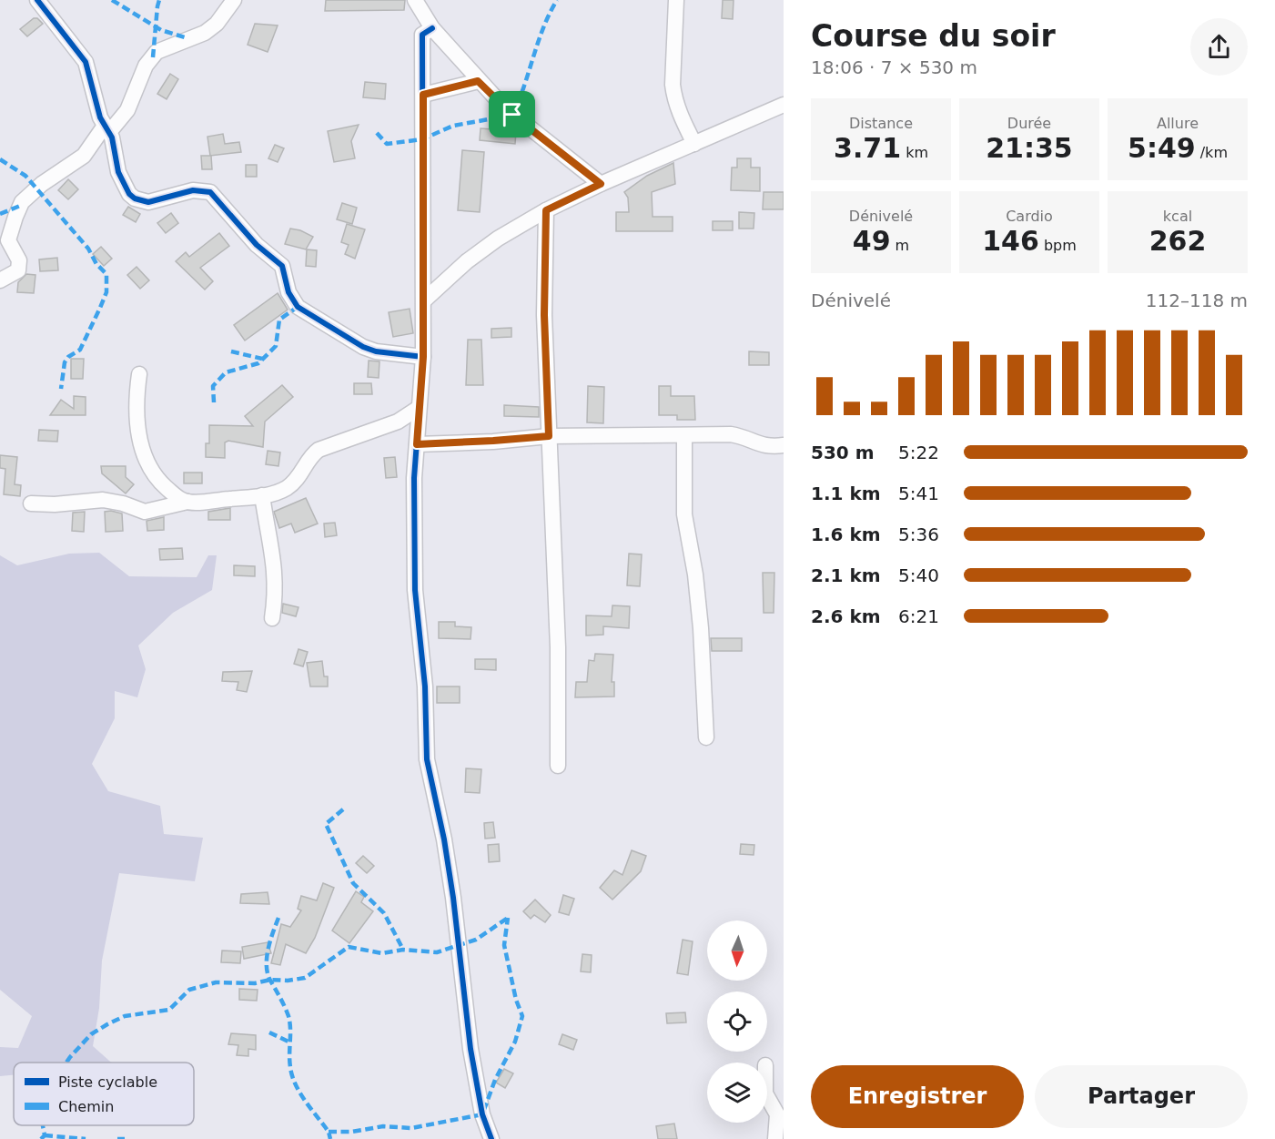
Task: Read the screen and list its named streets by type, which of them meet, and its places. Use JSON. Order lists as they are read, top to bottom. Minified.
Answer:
{"legend":["Piste cyclable","Chemin"],"north":"bottom","page":{"heading":["Course du soir","18:06 · 7 × 530 m"],"stats":[["Distance","3.71 km"],["Durée","21:35"],["Allure","5:49 /km"],["Dénivelé","49 m"],["Cardio","146 bpm"],["kcal","262"]],"chart":["Dénivelé","112–118 m"],"list":[{"name":"530 m","note":"5:22"},{"name":"1.1 km","note":"5:41"},{"name":"1.6 km","note":"5:36"},{"name":"2.1 km","note":"5:40"},{"name":"2.6 km","note":"6:21"}],"buttons":["Enregistrer","Partager"]}}
